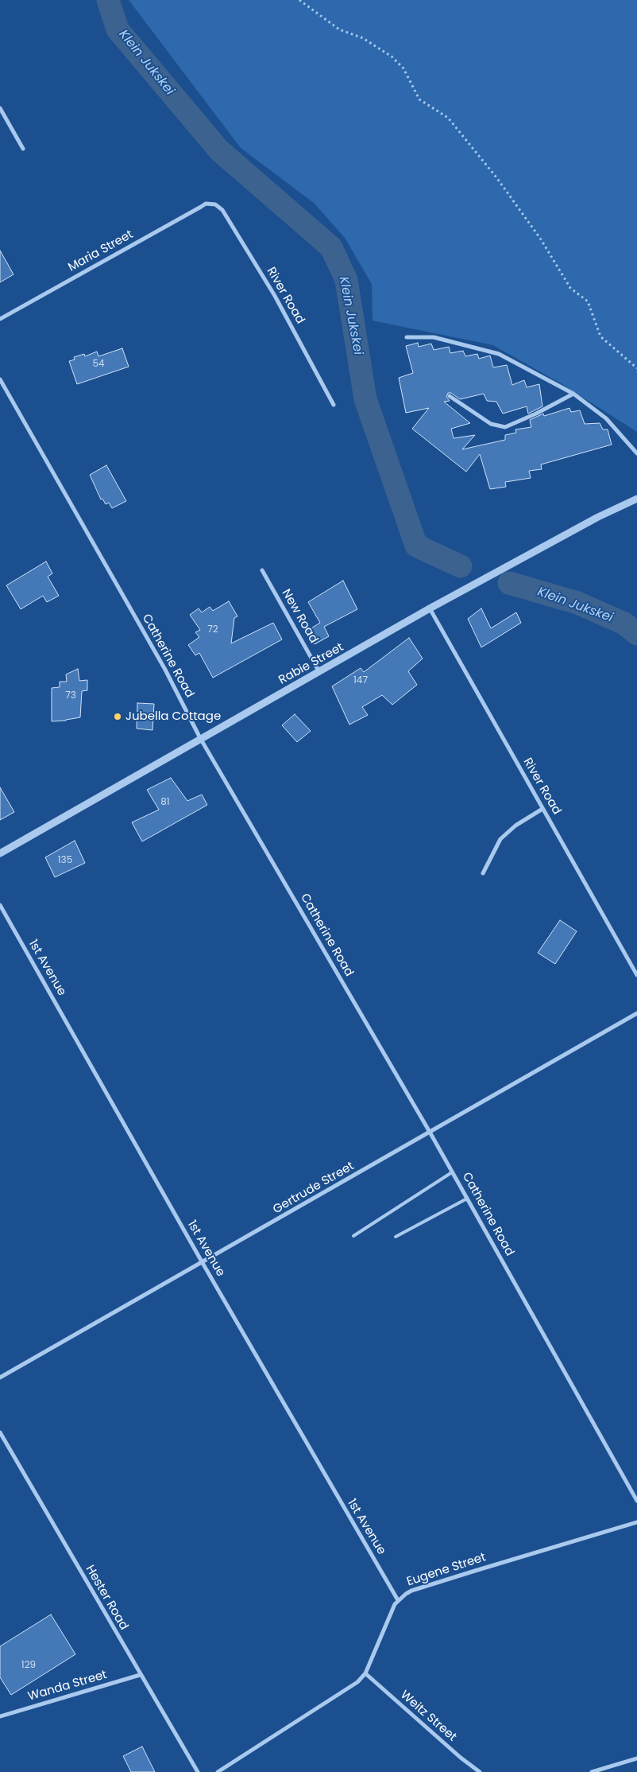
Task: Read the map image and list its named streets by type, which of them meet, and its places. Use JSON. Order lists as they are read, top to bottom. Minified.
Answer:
{"streets":{"street":["Maria Street","River Road","New Road","Catherine Road","Rabie Street","1st Avenue","Gertrude Street","Eugene Street","Hester Road","Wanda Street","Weitz Street"]},"crossings":[["Maria Street","River Road"],["River Road","Rabie Street"],["New Road","Rabie Street"],["Catherine Road","Rabie Street"],["Catherine Road","Gertrude Street"],["1st Avenue","Gertrude Street"],["1st Avenue","Eugene Street"],["Eugene Street","Weitz Street"],["Hester Road","Wanda Street"]],"water":["Klein Jukskei"],"places":["Jubella Cottage"],"house_numbers":["54","72","147","73","81","135","129"]}
